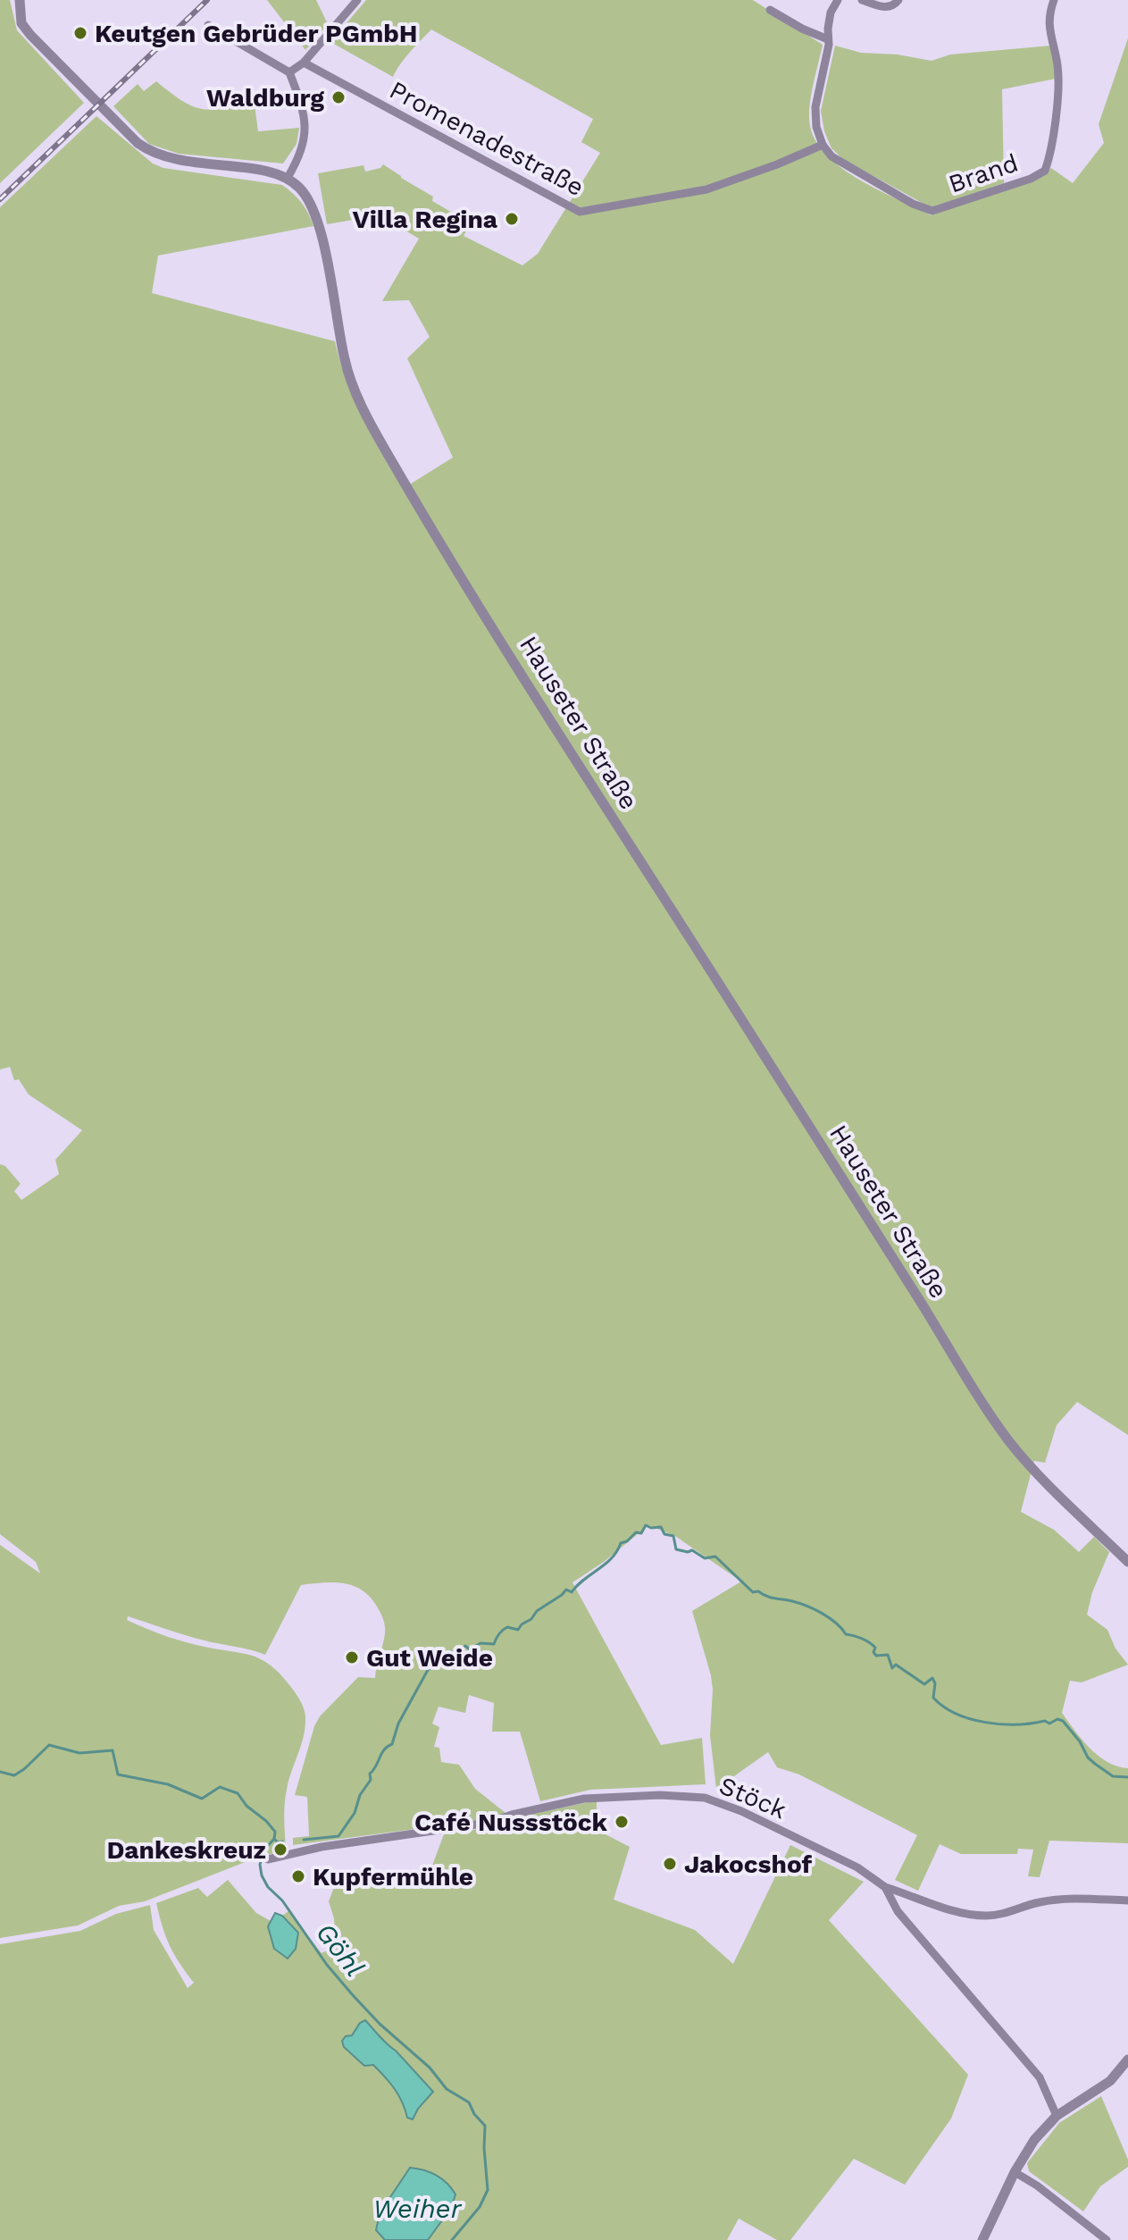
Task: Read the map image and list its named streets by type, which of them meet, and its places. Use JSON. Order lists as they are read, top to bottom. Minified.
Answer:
{"streets":{"street":["Promenadestraße","Brand","Hauseter Straße","Stöck"]},"crossings":[["Promenadestraße","Brand"]],"water":["Göhl","Weiher"],"places":["Keutgen Gebrüder PGmbH","Waldburg","Villa Regina","Gut Weide","Café Nussstöck","Dankeskreuz","Jakocshof","Kupfermühle"]}
